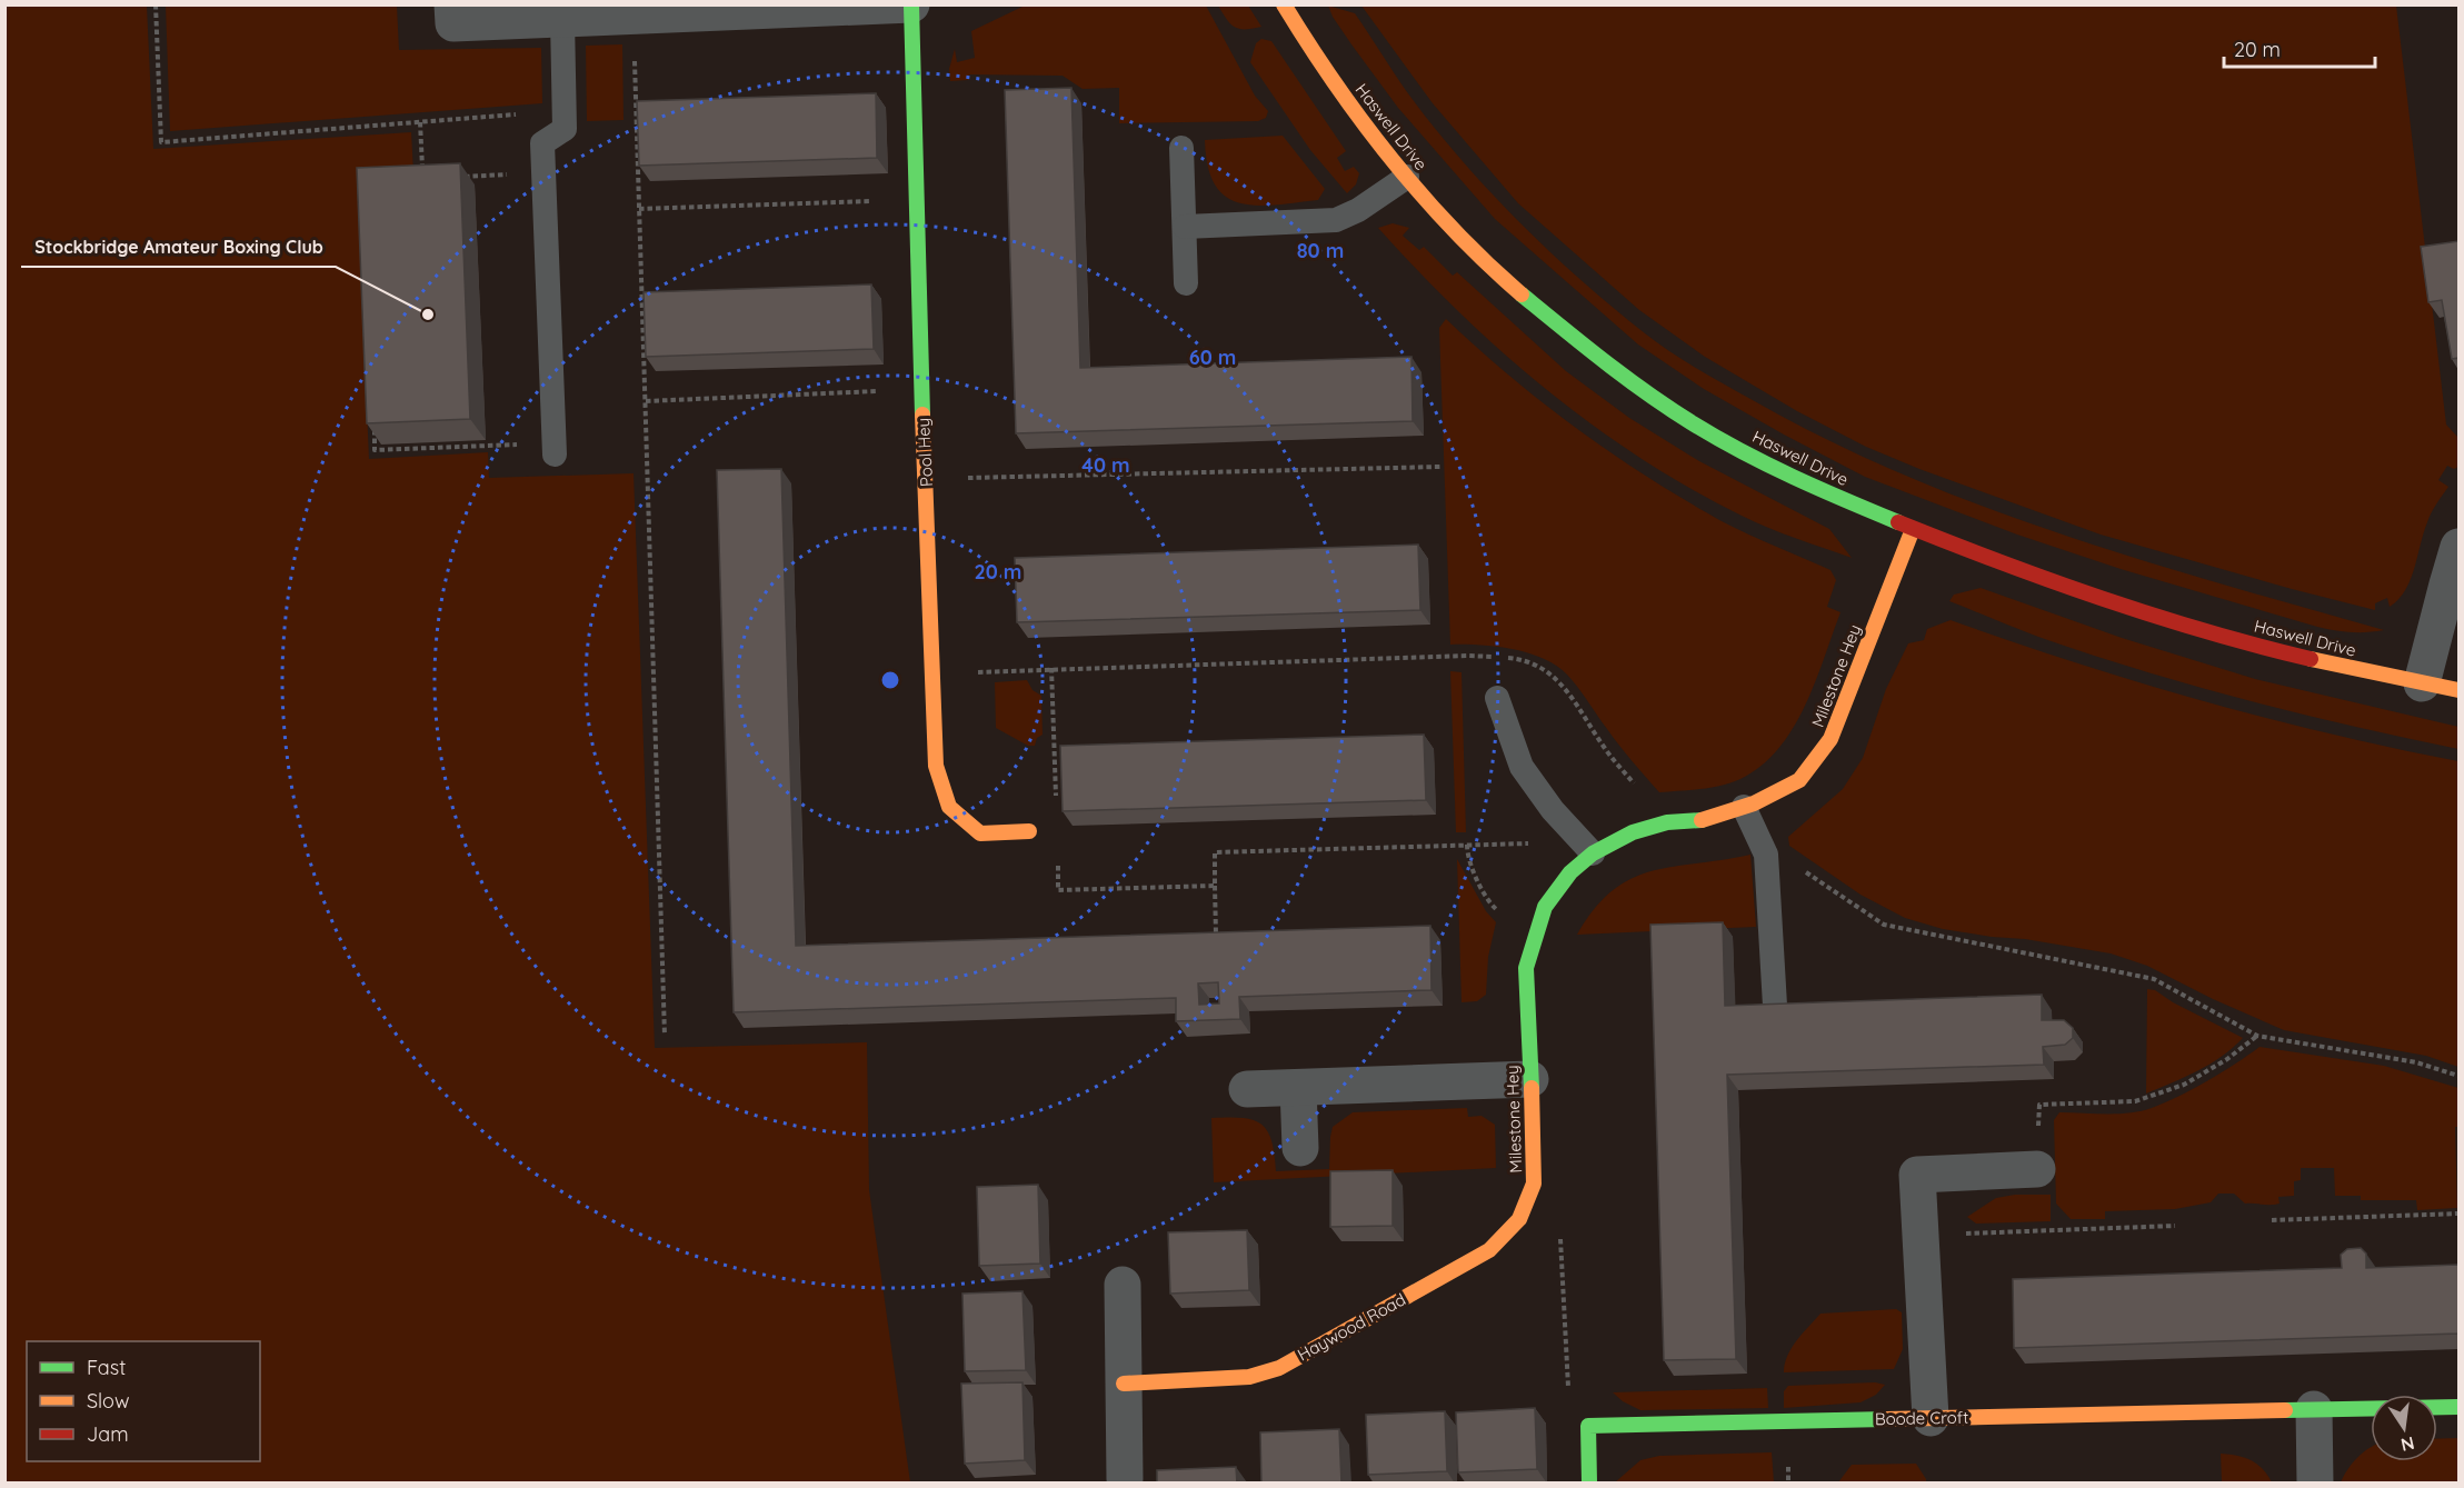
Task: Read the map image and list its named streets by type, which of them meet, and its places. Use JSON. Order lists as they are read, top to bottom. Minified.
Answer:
{"streets":{"street":["Haswell Drive","Pool Hey","Milestone Hey","Haywood Road","Boode Croft"]},"crossings":[["Haswell Drive","Milestone Hey"],["Milestone Hey","Haywood Road"]],"places":["Stockbridge Amateur Boxing Club"],"legend":["Fast","Slow","Jam"],"scale_bar":"20 m","north":"bottom","rings":["80 m","60 m","40 m","20 m"]}
